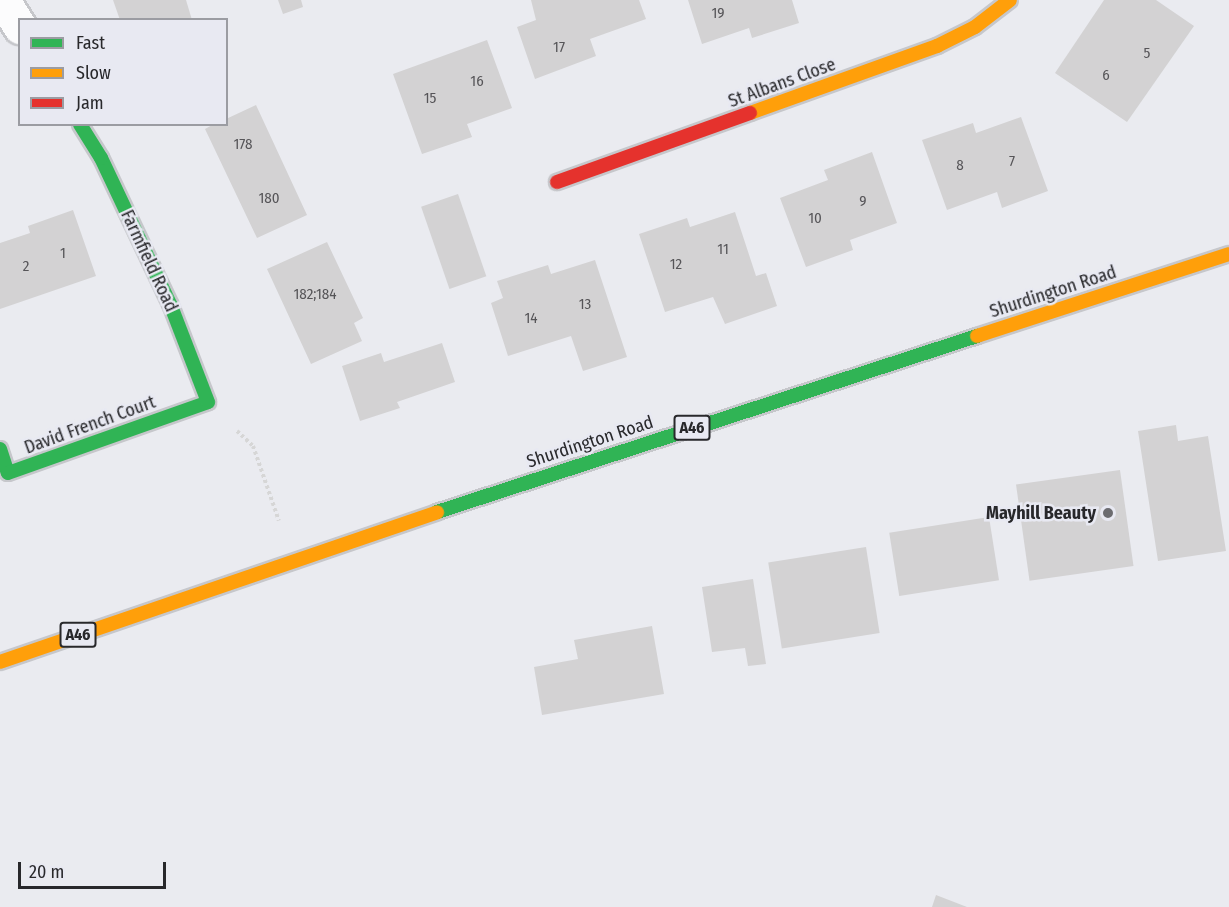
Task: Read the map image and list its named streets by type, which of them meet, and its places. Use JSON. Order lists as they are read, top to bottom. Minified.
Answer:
{"streets":{"main road":["St Albans Close","Farmfield Road","Shurdington Road","David French Court","A46"]},"crossings":[["Farmfield Road","David French Court"]],"places":["Mayhill Beauty"],"house_numbers":["19","17","5","6","16","15","178","7","8","180","9","10","11","1","12","2","182;184","13","14"],"legend":["Fast","Slow","Jam"],"scale_bar":"20 m"}
